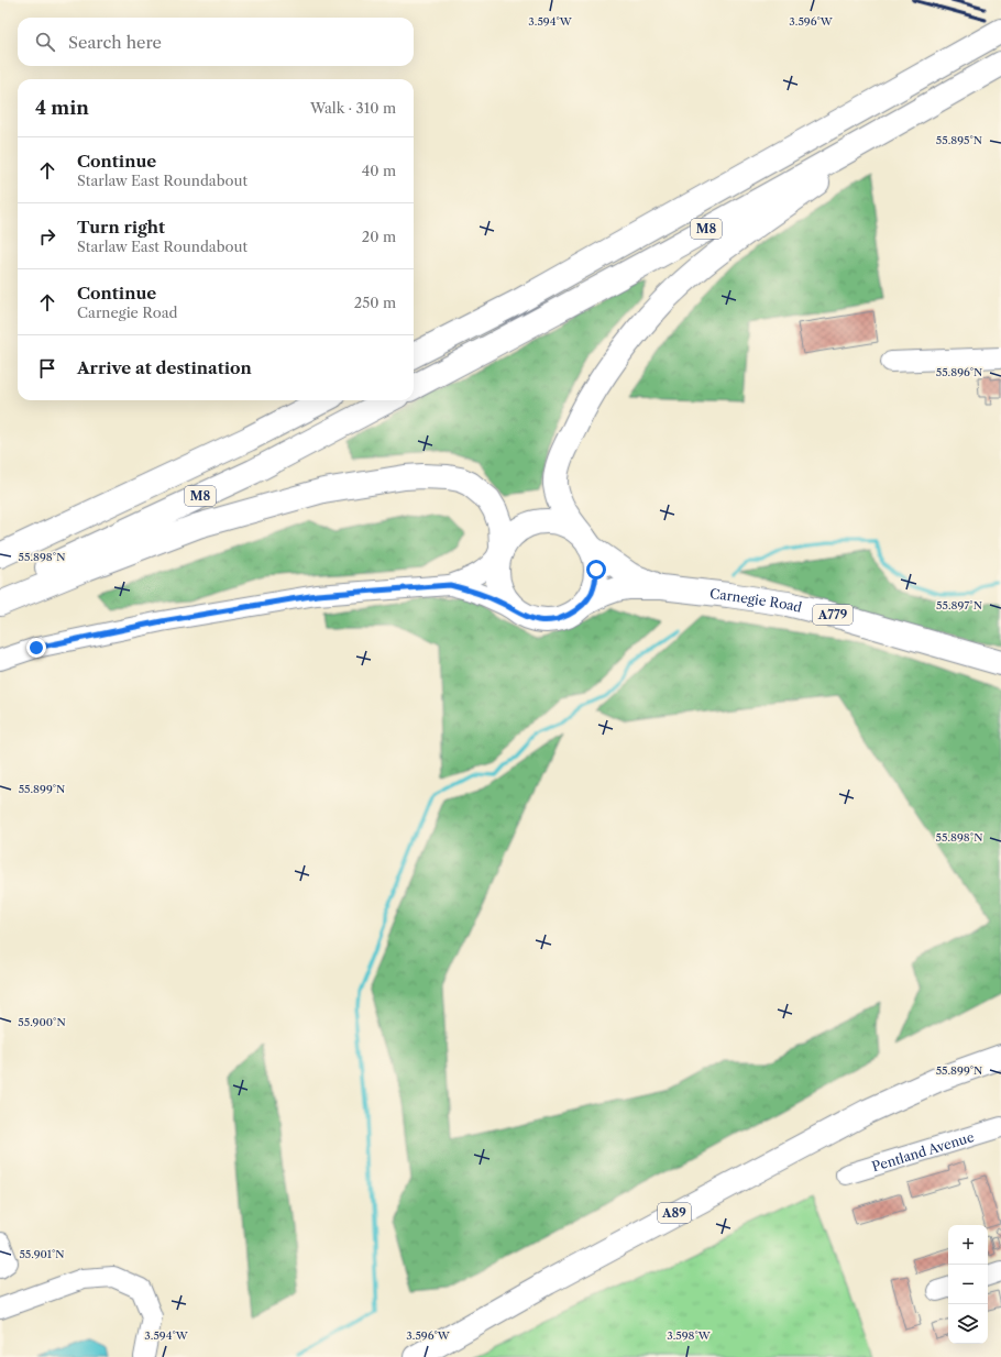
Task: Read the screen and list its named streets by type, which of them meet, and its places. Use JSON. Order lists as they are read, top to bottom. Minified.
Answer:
{"streets":{"main road":["M8","Carnegie Road","A779","A89"],"street":["Pentland Avenue"]},"crossings":[["M8","Carnegie Road"],["M8","A779"],["Carnegie Road","A779"]],"page":{"search":"Search here","heading":["4 min","Walk · 310 m"],"list":[["Continue","Starlaw East Roundabout","40 m"],["Turn right","Starlaw East Roundabout","20 m"],["Continue","Carnegie Road","250 m"],"Arrive at destination"],"map_buttons":["+","−"]},"coordinates":["3.594°W","3.596°W","55.895°N","55.896°N","55.898°N","55.897°N","55.899°N","55.900°N","55.901°N","3.598°W"]}
